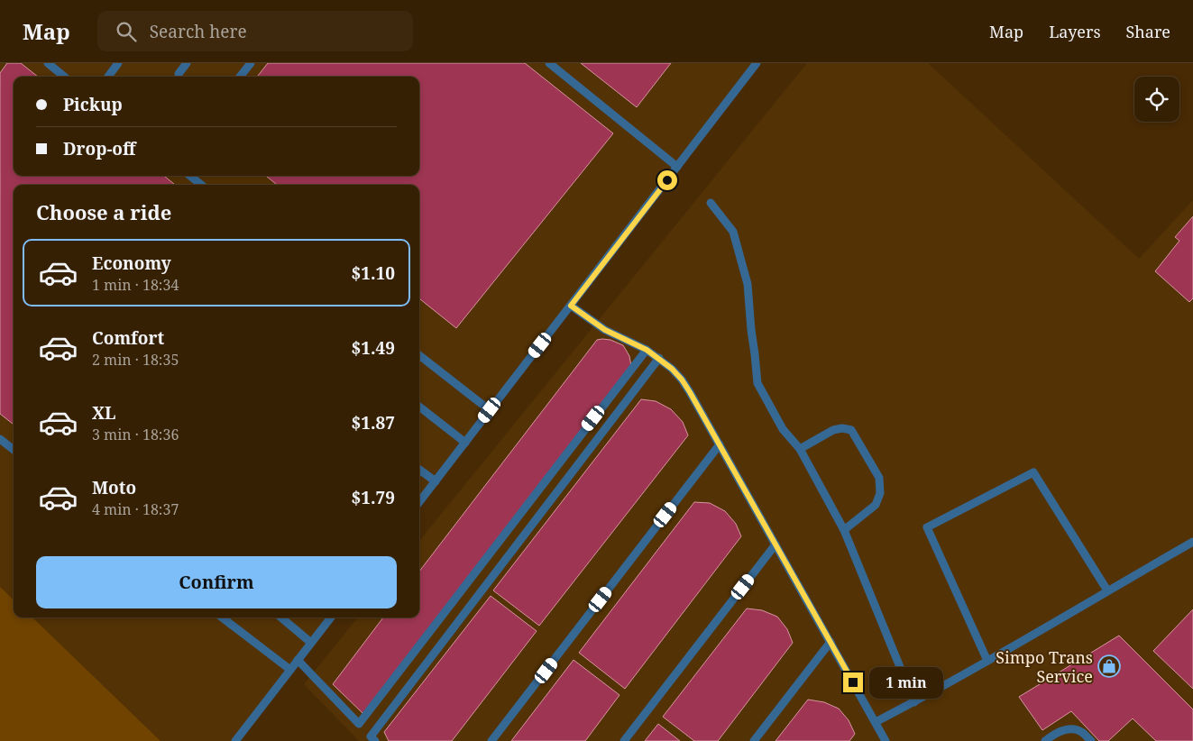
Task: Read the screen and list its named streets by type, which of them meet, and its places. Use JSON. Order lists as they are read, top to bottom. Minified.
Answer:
{"places":{"shop":["Simpo Trans Service"]},"page":{"header":"Map","search":"Search here","nav":["Map","Layers","Share"],"banner":["Pickup","Drop-off"],"heading":"Choose a ride","list":[{"name":"Economy","note":"1 min · 18:34","value":"$1.10"},{"name":"Comfort","note":"2 min · 18:35","value":"$1.49"},{"name":"XL","note":"3 min · 18:36","value":"$1.87"},{"name":"Moto","note":"4 min · 18:37","value":"$1.79"}],"buttons":"Confirm","bubble":"1 min"}}
